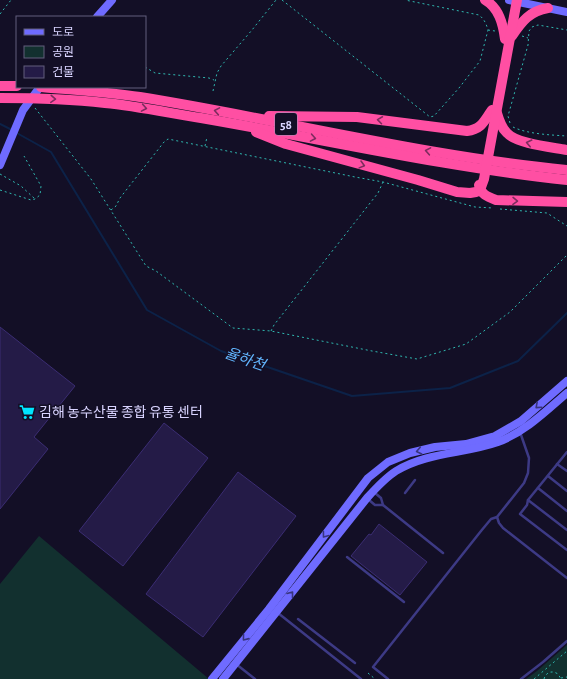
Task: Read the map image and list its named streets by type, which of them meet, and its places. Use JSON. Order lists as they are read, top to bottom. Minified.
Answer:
{"streets":{"highway":["58"]},"water":["율하천"],"places":{"supermarket":["김해 농수산물 종합 유통 센터"]},"legend":["도로","공원","건물"]}
